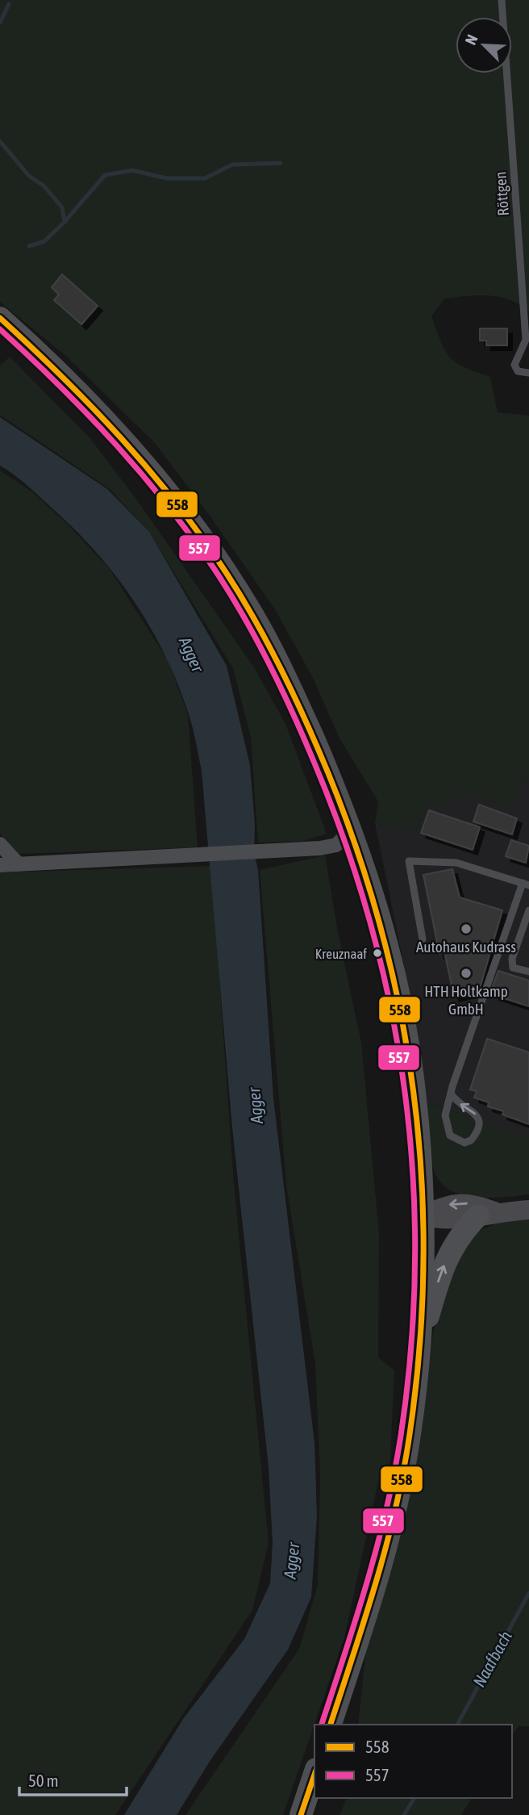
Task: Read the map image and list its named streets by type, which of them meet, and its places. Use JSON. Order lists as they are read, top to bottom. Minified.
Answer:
{"streets":{"lane":["Röttgen"]},"water":["Agger","Naafbach"],"places":["Autohaus Kudrass","Kreuznaaf","HTH Holtkamp GmbH"],"lines":["transit line 558","transit line 557"],"legend":["558","557"],"scale_bar":"50 m","north":"top left"}
